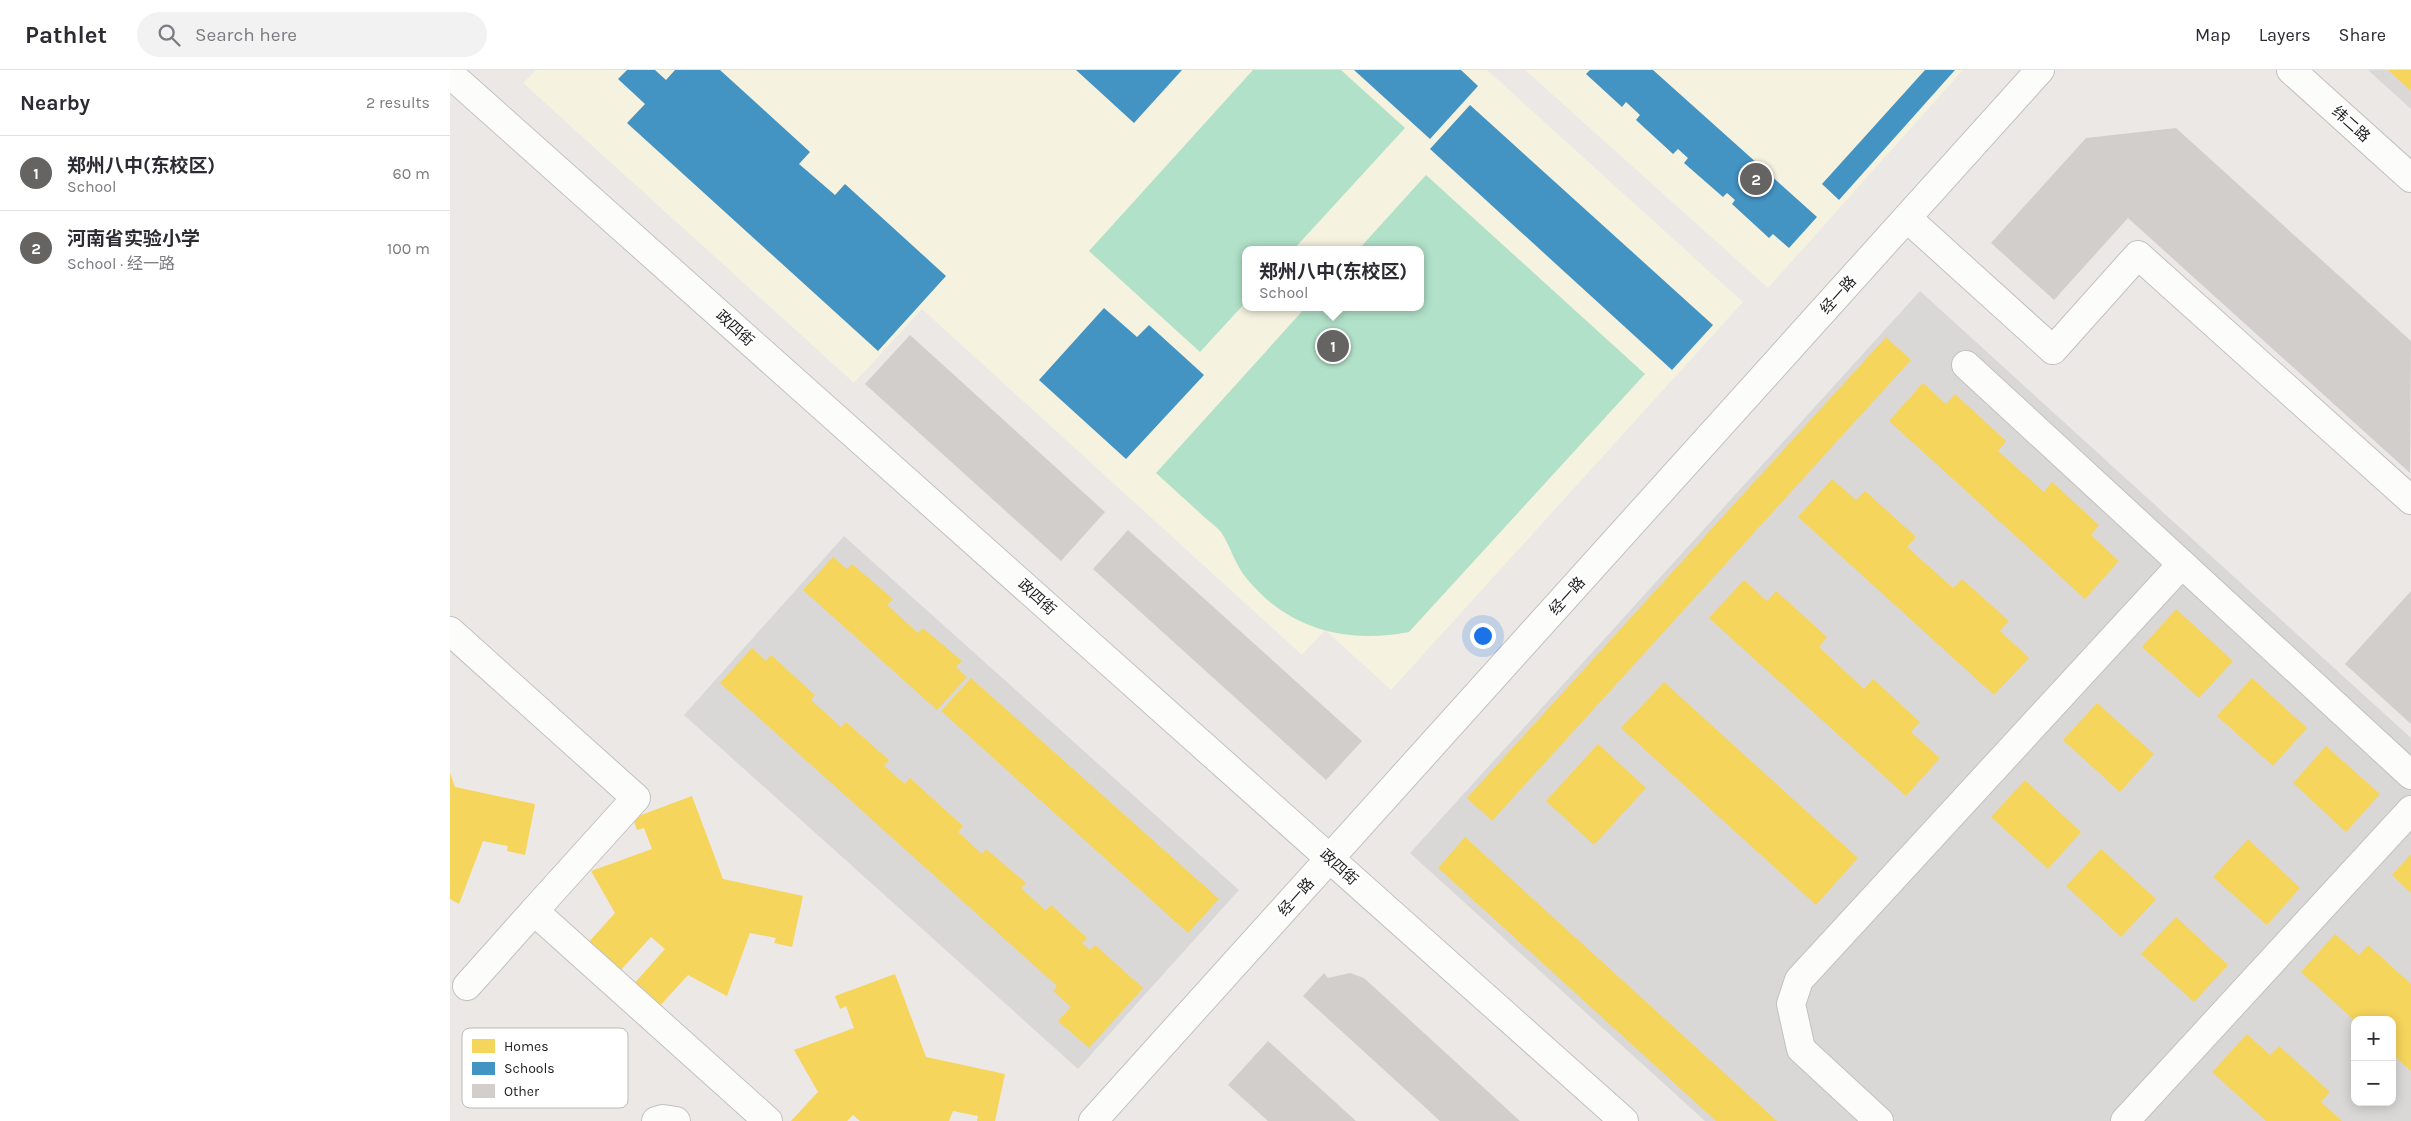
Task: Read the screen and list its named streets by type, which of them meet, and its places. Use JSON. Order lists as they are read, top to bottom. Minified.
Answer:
{"streets":{"street":["纬二路","经一路","政四街"]},"crossings":[["经一路","政四街"]],"legend":["Homes","Schools","Other"],"page":{"header":"Pathlet","search":"Search here","nav":["Map","Layers","Share"],"heading":["Nearby","2 results"],"list":[{"mark":"1","name":"郑州八中(东校区)","note":"School","value":"60 m"},{"mark":"2","name":"河南省实验小学","note":"School · 经一路","value":"100 m"}],"pins":["2","1"],"popup":["郑州八中(东校区)","School"],"map_buttons":["+","−"]}}
